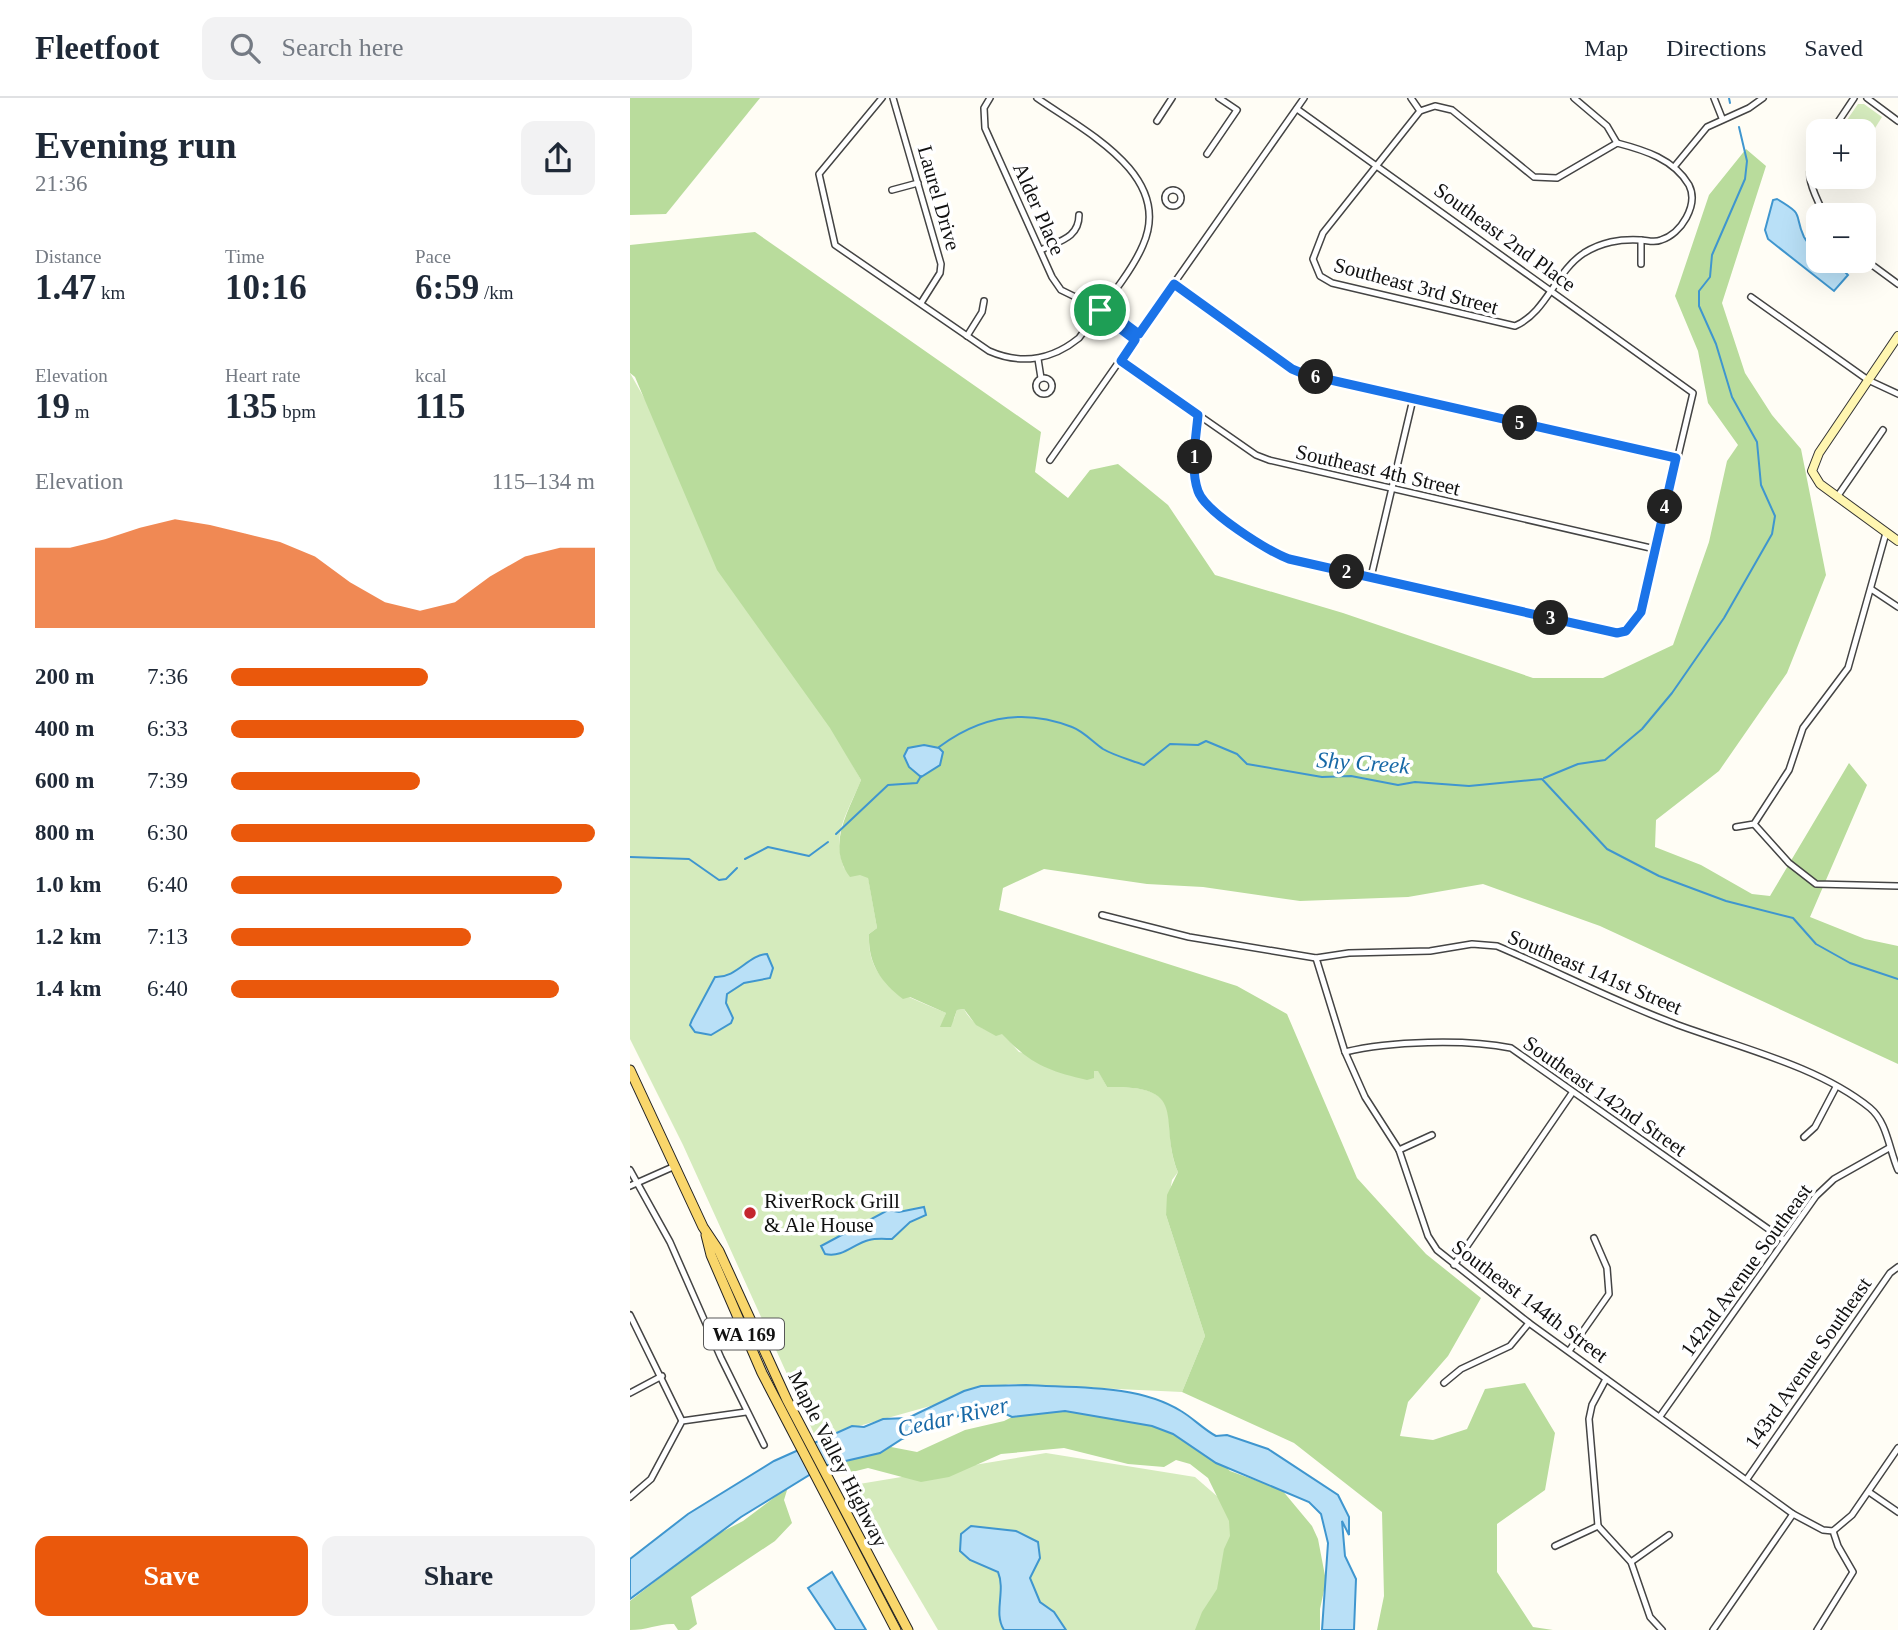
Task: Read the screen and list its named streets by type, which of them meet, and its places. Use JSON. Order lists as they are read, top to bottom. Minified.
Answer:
{"streets":{"main road":["WA 169","Maple Valley Highway"],"street":["Laurel Drive","Alder Place","Southeast 2nd Place","Southeast 3rd Street","Southeast 4th Street","Southeast 141st Street","Southeast 142nd Street","142nd Avenue Southeast","Southeast 144th Street","143rd Avenue Southeast"]},"crossings":[["Southeast 2nd Place","Southeast 3rd Street"],["Southeast 141st Street","142nd Avenue Southeast"],["Southeast 141st Street","Southeast 144th Street"],["Southeast 142nd Street","142nd Avenue Southeast"],["Southeast 142nd Street","Southeast 144th Street"],["142nd Avenue Southeast","Southeast 144th Street"],["Southeast 144th Street","143rd Avenue Southeast"]],"water":["Shy Creek","Cedar River"],"places":["RiverRock Grill & Ale House"],"page":{"header":"Fleetfoot","search":"Search here","nav":["Map","Directions","Saved"],"heading":["Evening run","21:36"],"map_buttons":["+","−"],"stats":[["Distance","1.47 km"],["Time","10:16"],["Pace","6:59 /km"],["Elevation","19 m"],["Heart rate","135 bpm"],["kcal","115"]],"pins":["6","5","1","4","2","3"],"chart":["Elevation","115–134 m"],"list":[{"name":"200 m","note":"7:36"},{"name":"400 m","note":"6:33"},{"name":"600 m","note":"7:39"},{"name":"800 m","note":"6:30"},{"name":"1.0 km","note":"6:40"},{"name":"1.2 km","note":"7:13"},{"name":"1.4 km","note":"6:40"}],"buttons":["Save","Share"]}}
